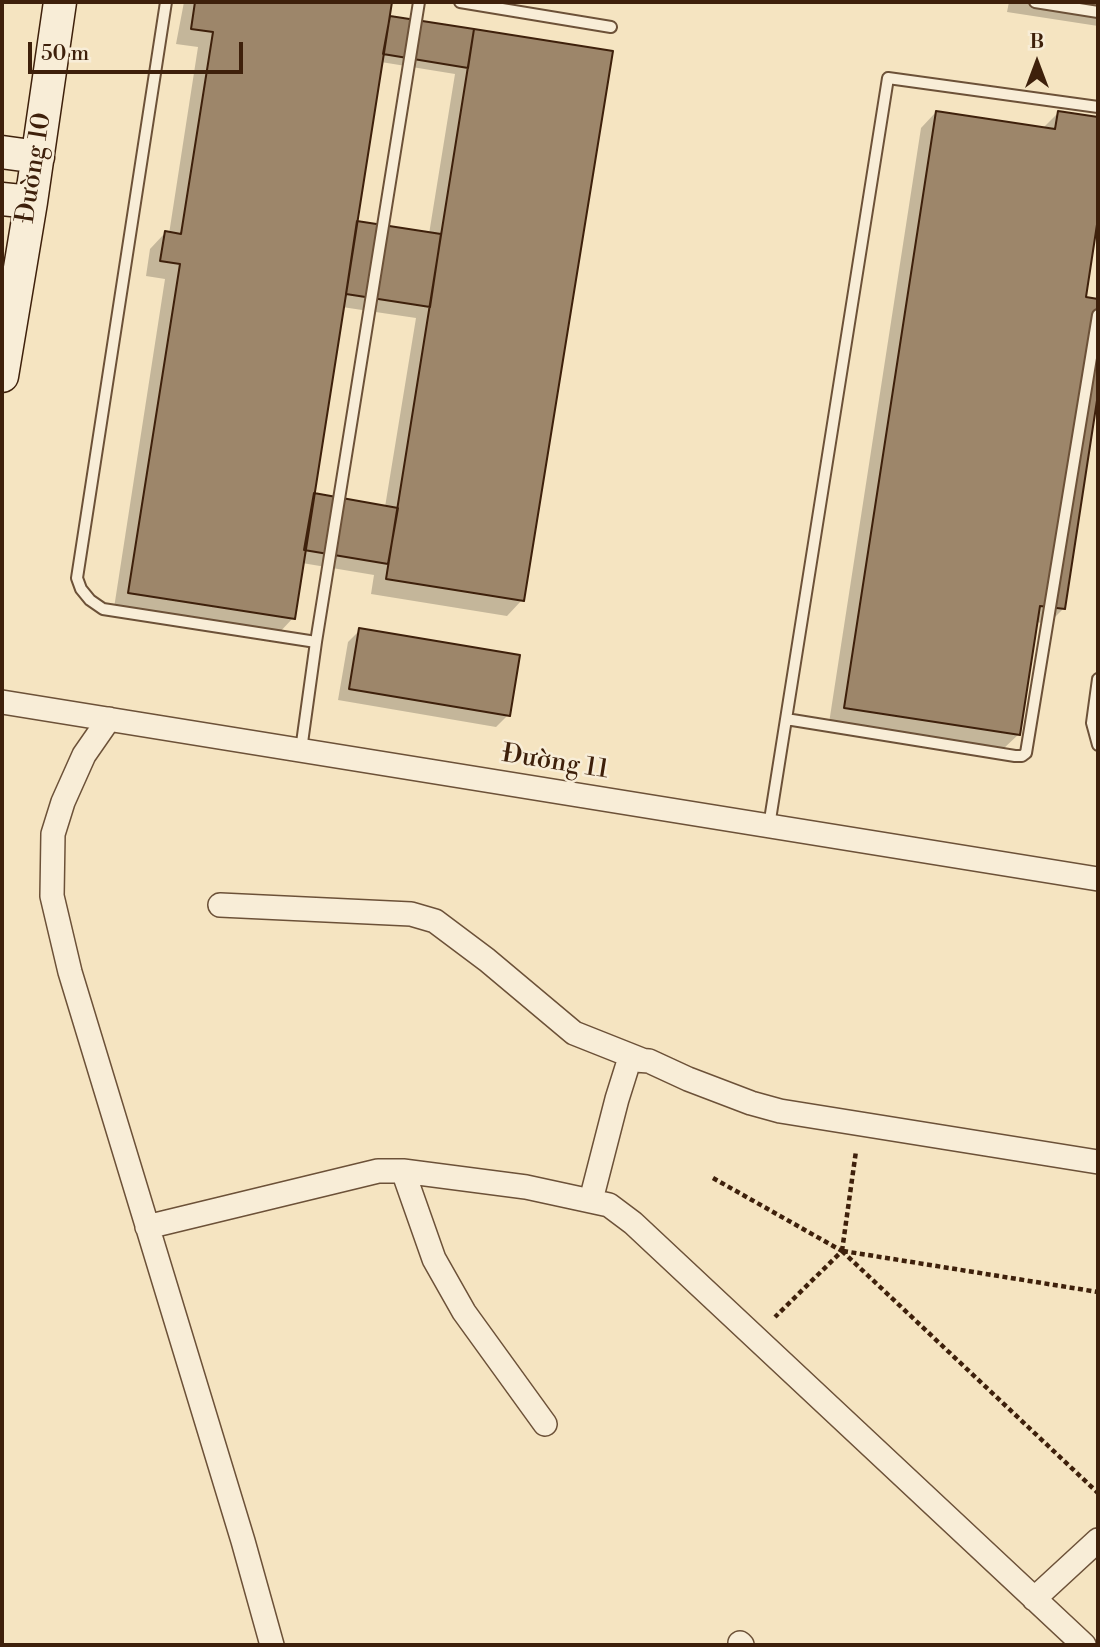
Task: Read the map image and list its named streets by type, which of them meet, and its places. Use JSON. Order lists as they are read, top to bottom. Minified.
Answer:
{"streets":{"street":["Đường 10","Đường 11"]},"scale_bar":"50 m","north":"top"}
